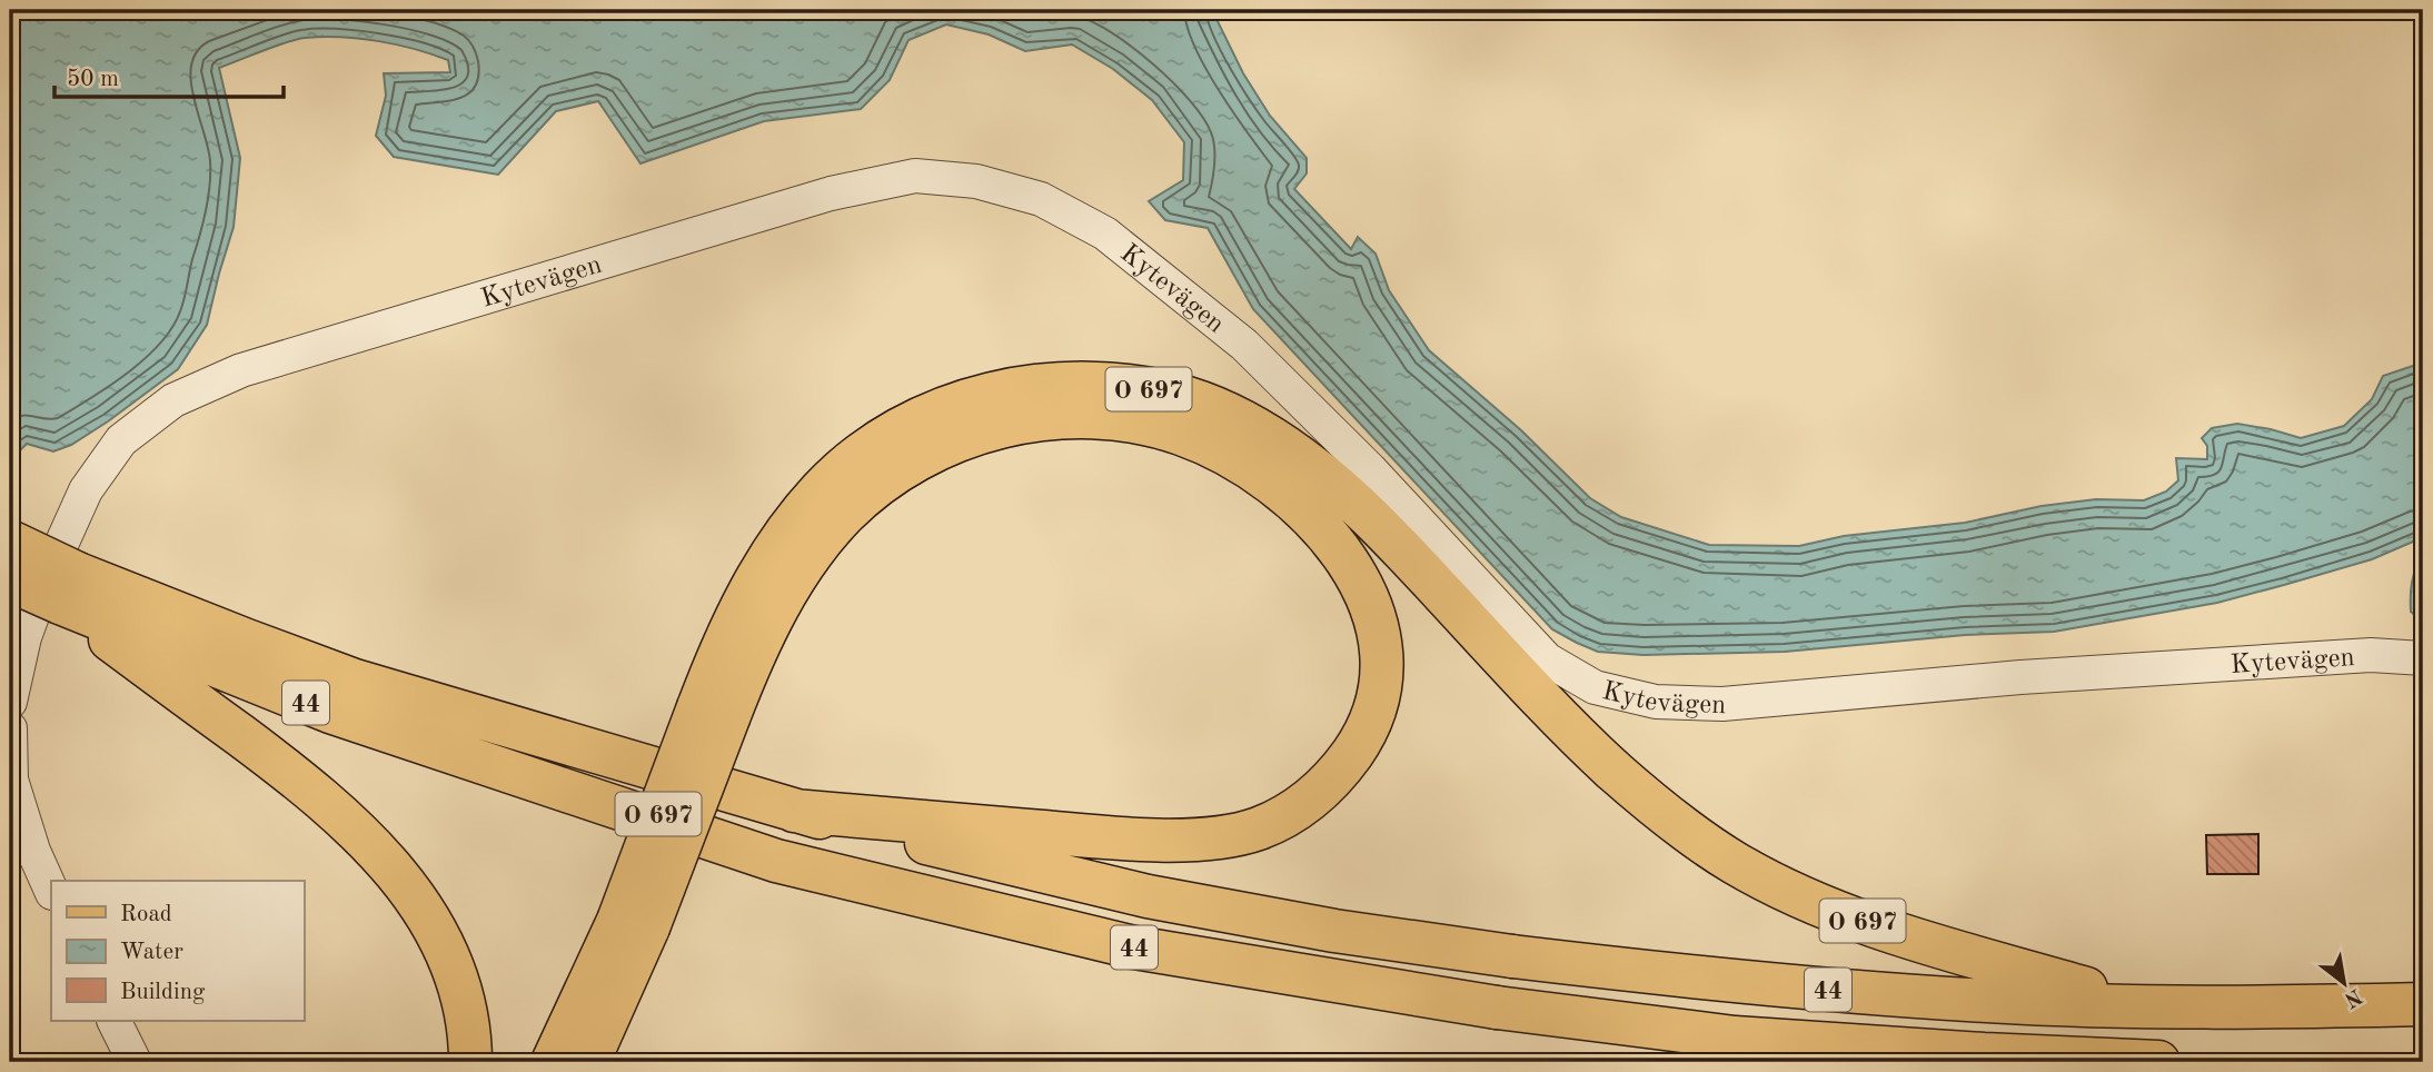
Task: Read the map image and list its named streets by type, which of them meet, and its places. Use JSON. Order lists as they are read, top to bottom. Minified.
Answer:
{"streets":{"main road":["O 697","44"],"street":["Kytevägen"]},"crossings":[["O 697","44"]],"legend":["Road","Water","Building"],"scale_bar":"50 m","north":"bottom right"}
